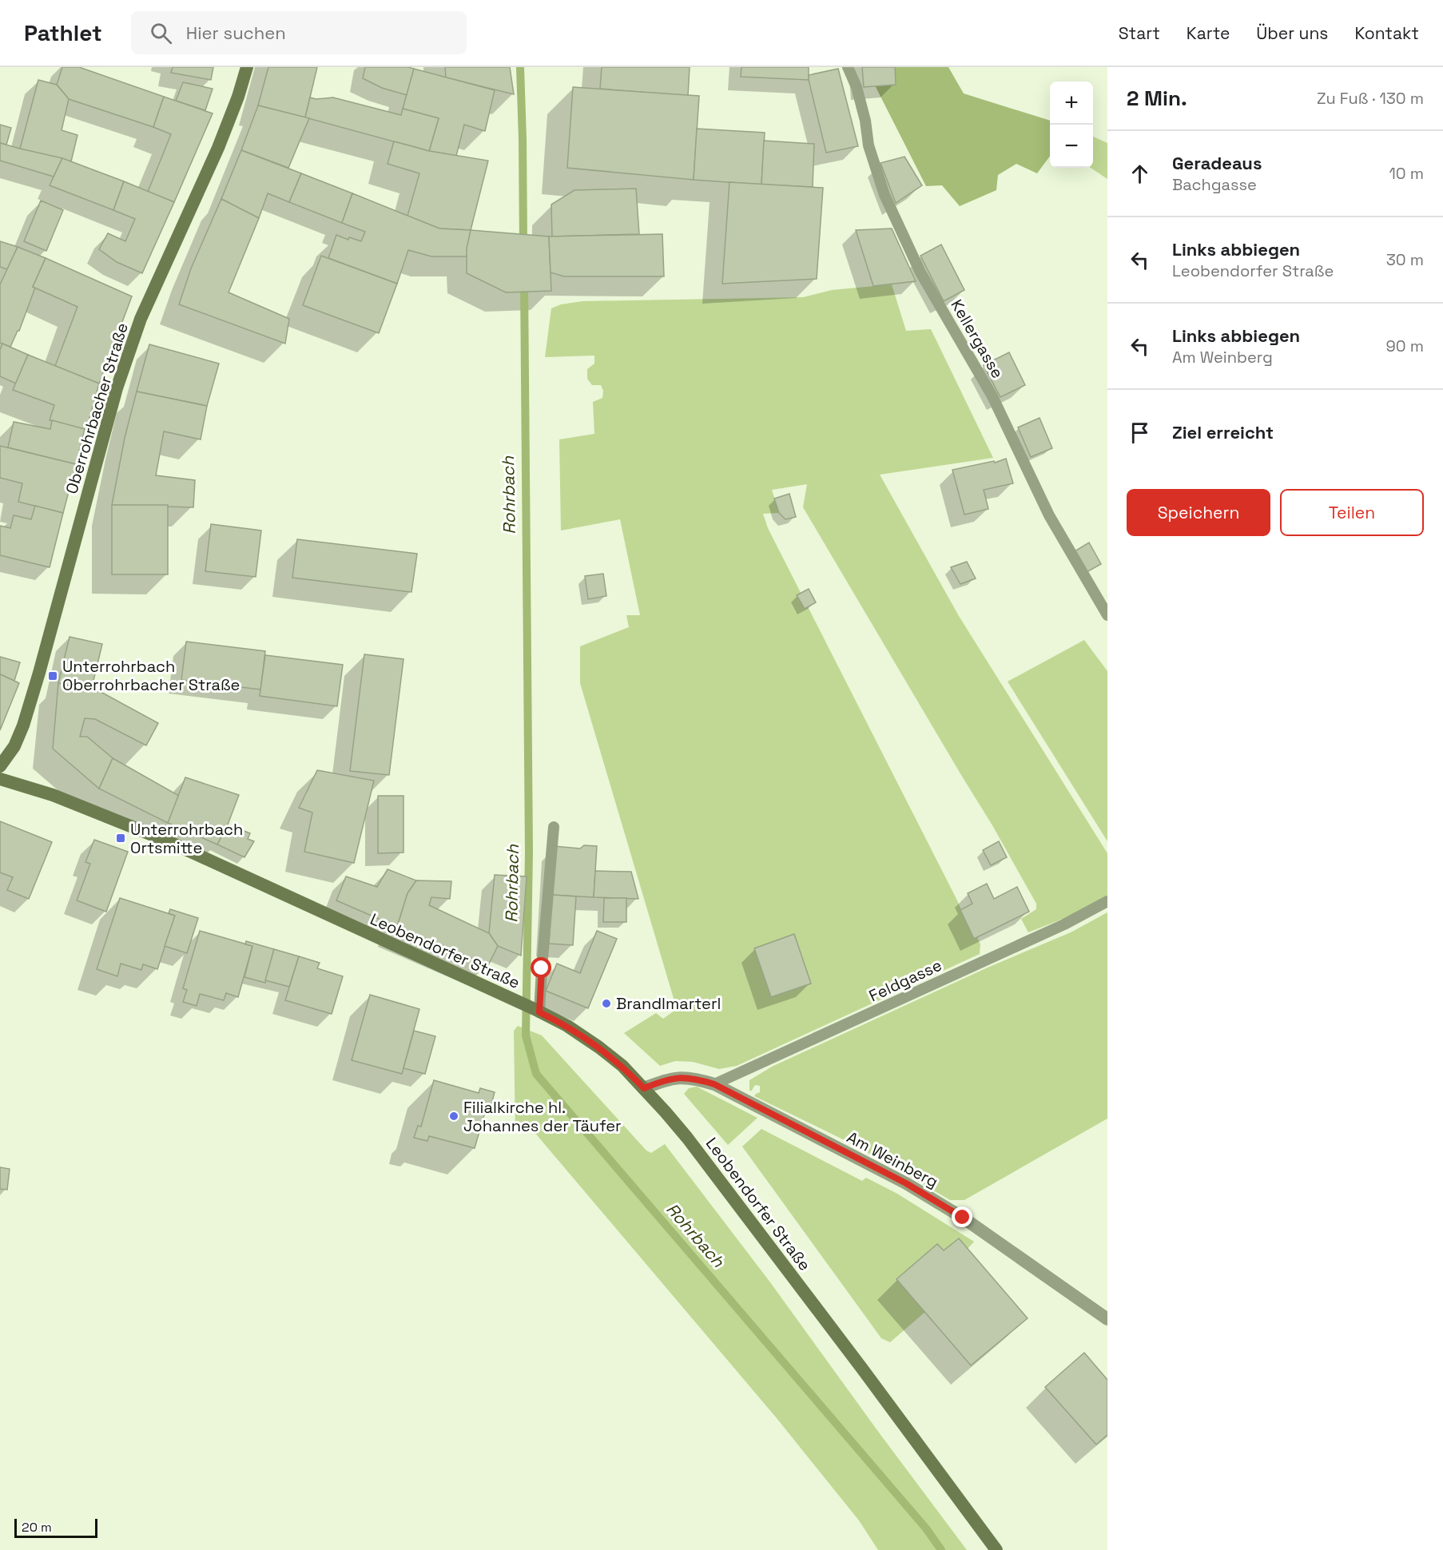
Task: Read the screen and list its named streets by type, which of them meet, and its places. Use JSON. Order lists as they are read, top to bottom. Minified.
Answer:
{"streets":{"main road":["Oberrohrbacher Straße","Leobendorfer Straße"],"street":["Am Weinberg"],"lane":["Kellergasse","Feldgasse"]},"crossings":[["Leobendorfer Straße","Am Weinberg"],["Feldgasse","Am Weinberg"]],"water":["Rohrbach"],"places":{"transit":["Unterrohrbach Oberrohrbacher Straße","Unterrohrbach Ortsmitte"],"other":["Brandlmarterl","Filialkirche hl. Johannes der Täufer"]},"scale_bar":"20 m","page":{"header":"Pathlet","search":"Hier suchen","nav":["Start","Karte","Über uns","Kontakt"],"heading":["2 Min.","Zu Fuß · 130 m"],"map_buttons":["+","−"],"list":[["Geradeaus","Bachgasse","10 m"],["Links abbiegen","Leobendorfer Straße","30 m"],["Links abbiegen","Am Weinberg","90 m"],"Ziel erreicht"],"buttons":["Speichern","Teilen"],"scale":"20 m"}}
